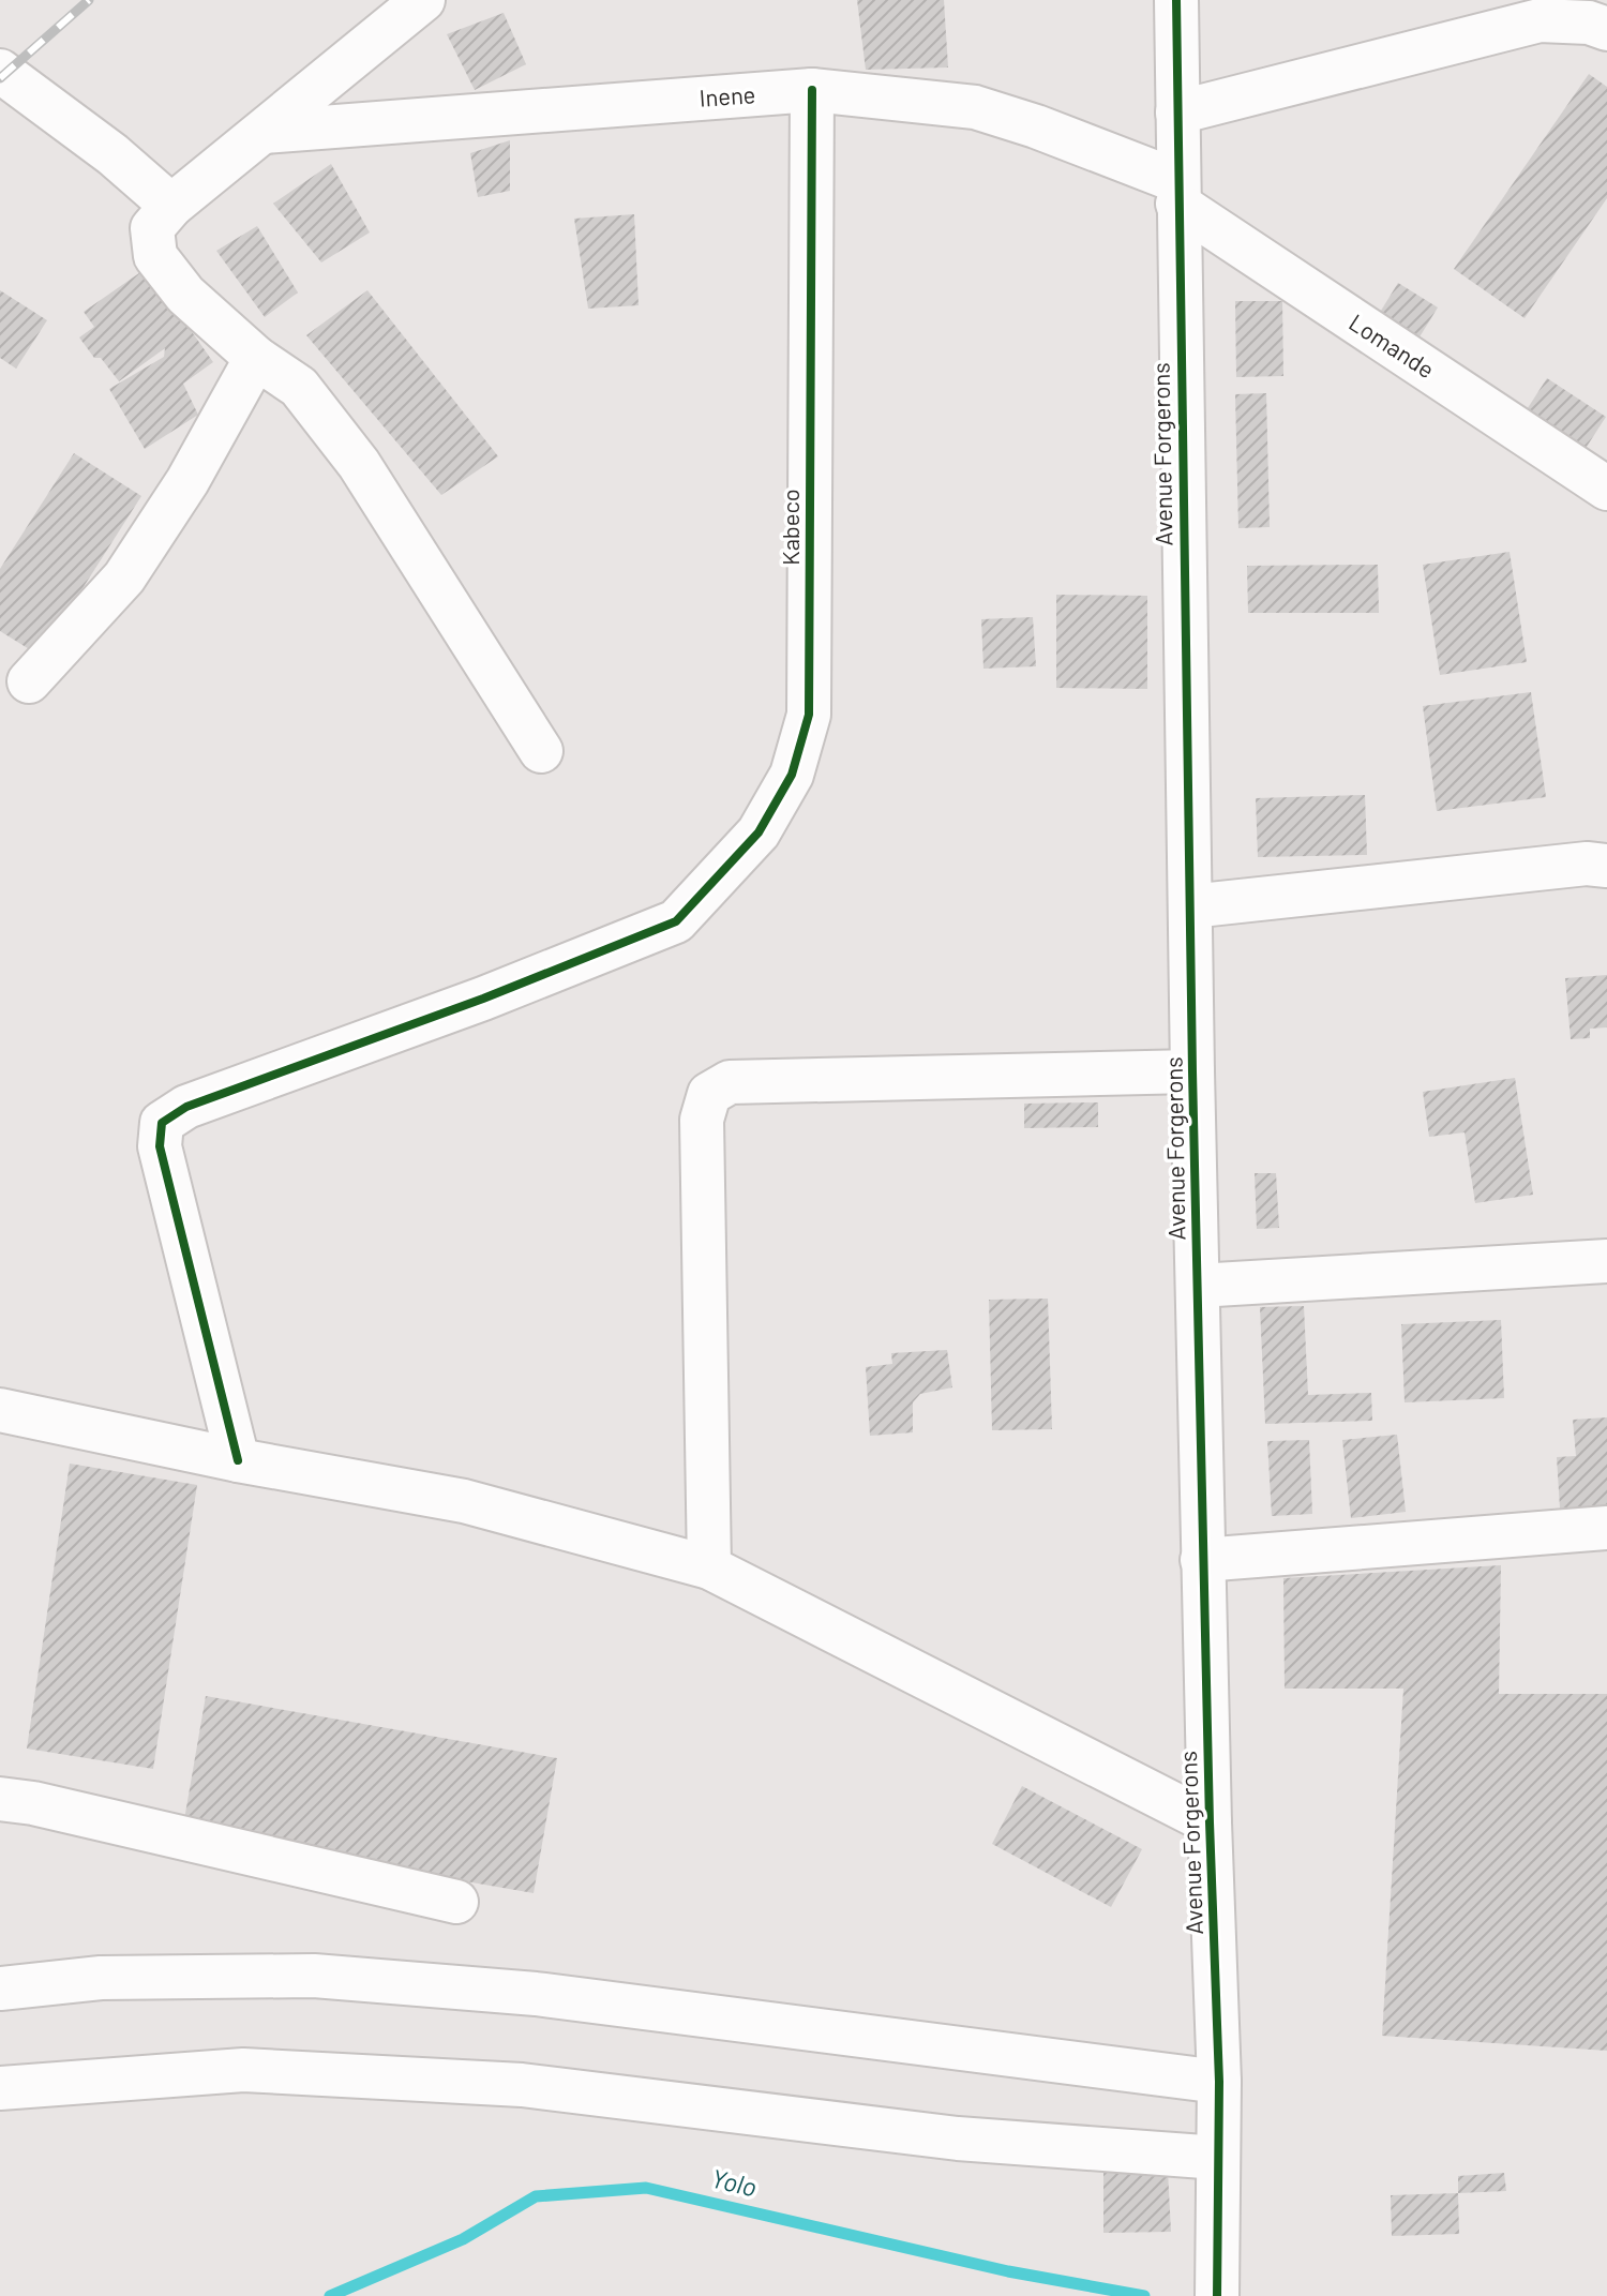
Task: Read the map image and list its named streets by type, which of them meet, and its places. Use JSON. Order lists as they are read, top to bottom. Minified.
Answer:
{"streets":{"street":["Inene","Lomande","Avenue Forgerons","Kabeco"]},"crossings":[["Inene","Lomande"],["Inene","Avenue Forgerons"],["Inene","Kabeco"],["Lomande","Avenue Forgerons"]],"water":["Yolo"]}
